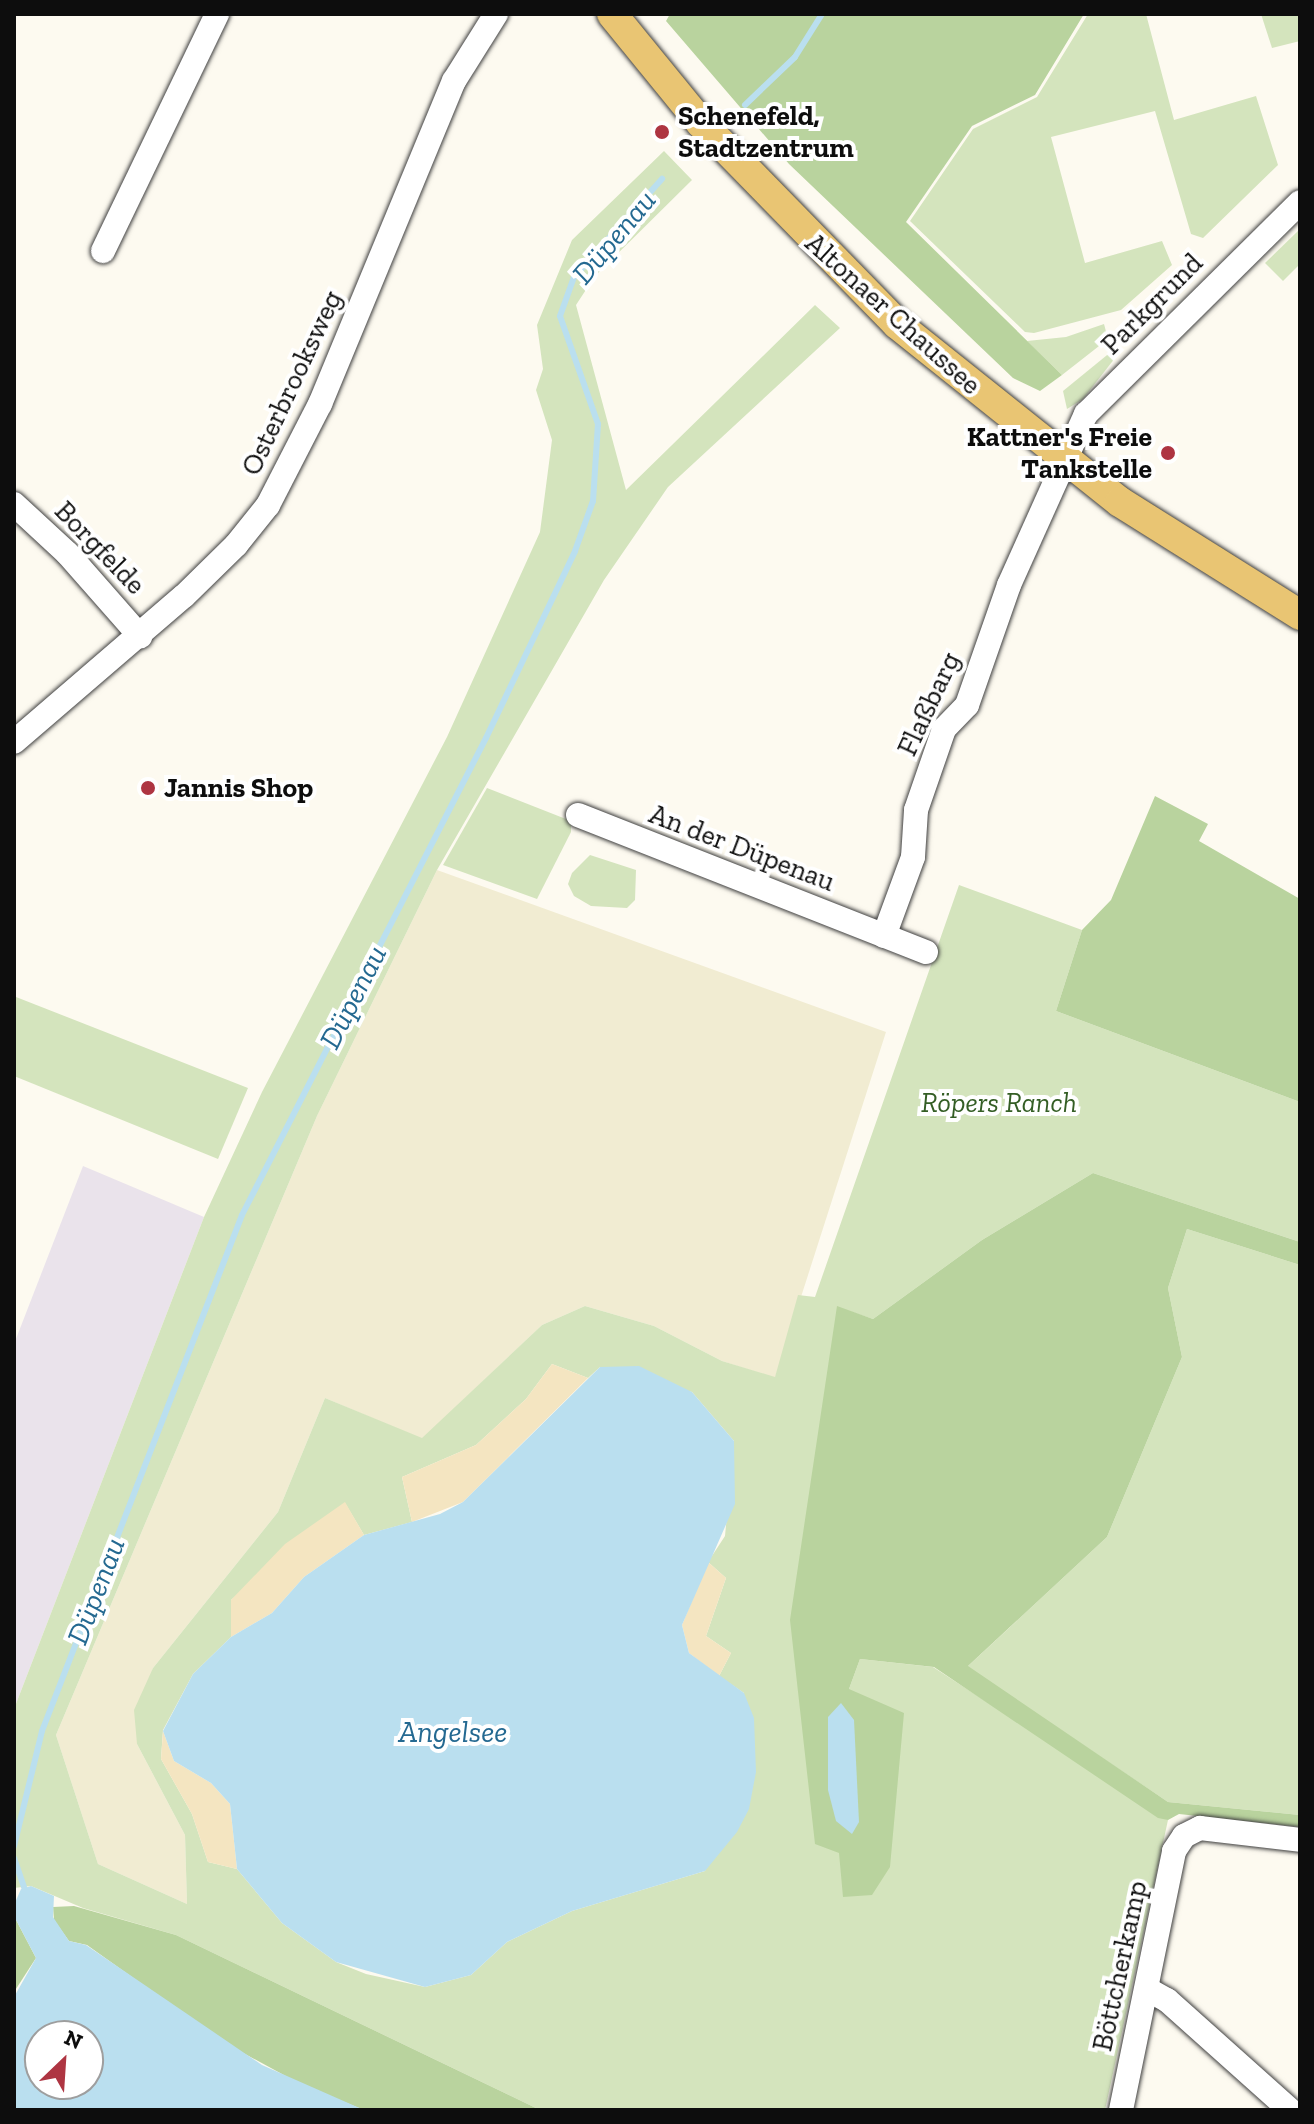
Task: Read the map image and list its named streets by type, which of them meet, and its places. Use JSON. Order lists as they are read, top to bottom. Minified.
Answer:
{"streets":{"main road":["Altonaer Chaussee"],"street":["Parkgrund","Osterbrooksweg","Borgfelde","Flaßbarg","An der Düpenau","Böttcherkamp"]},"crossings":[["Parkgrund","Altonaer Chaussee"],["Parkgrund","Flaßbarg"],["Altonaer Chaussee","Flaßbarg"],["Osterbrooksweg","Borgfelde"],["Flaßbarg","An der Düpenau"]],"water":["Düpenau","Angelsee"],"parks":["Röpers Ranch"],"places":["Schenefeld, Stadtzentrum","Kattner's Freie Tankstelle","Jannis Shop"],"north":"top right"}
